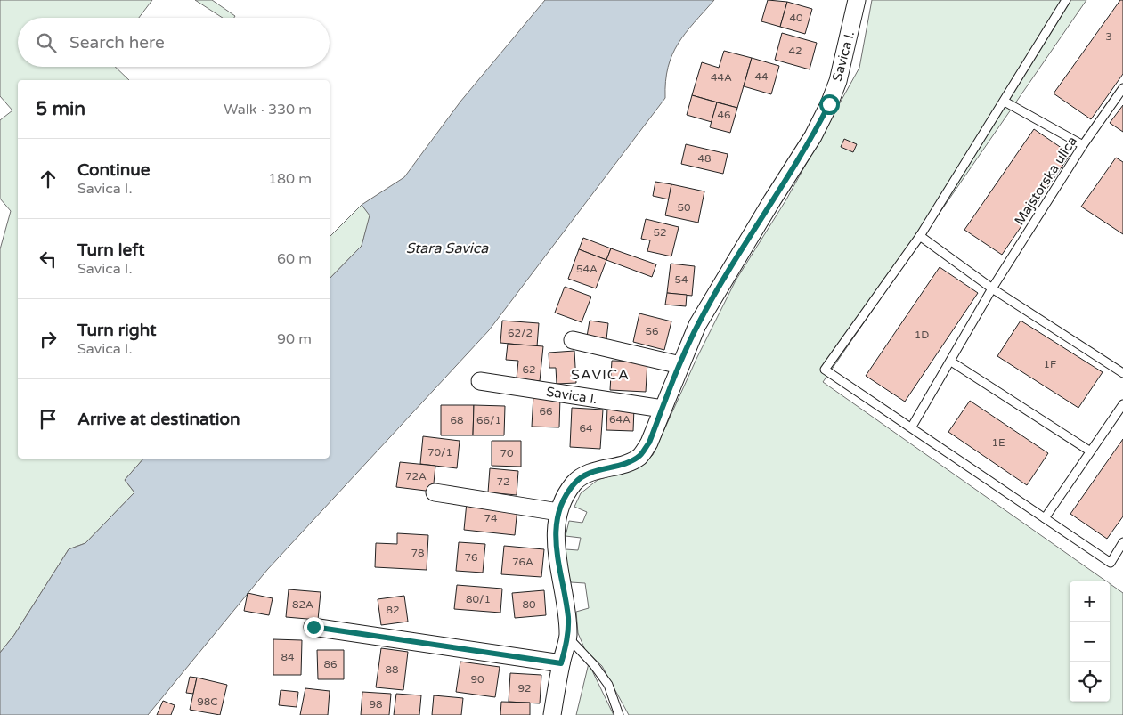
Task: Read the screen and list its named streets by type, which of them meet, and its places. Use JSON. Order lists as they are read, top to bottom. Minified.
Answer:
{"streets":{"street":["Savica I."],"lane":["Majstorska ulica"]},"districts":["SAVICA"],"water":["Stara Savica"],"house_numbers":["40","3","42","44","44A","46","48","50","52","54A","54","56","62/2","1D","1F","62","66","64A","68","66/1","64","1E","70/1","70","72A","72","74","78","76","76A","80/1","82A","80","82","84","86","88","90","92","98C","98"],"page":{"search":"Search here","heading":["5 min","Walk · 330 m"],"list":[["Continue","Savica I.","180 m"],["Turn left","Savica I.","60 m"],["Turn right","Savica I.","90 m"],"Arrive at destination"],"map_buttons":["+","−"]}}
